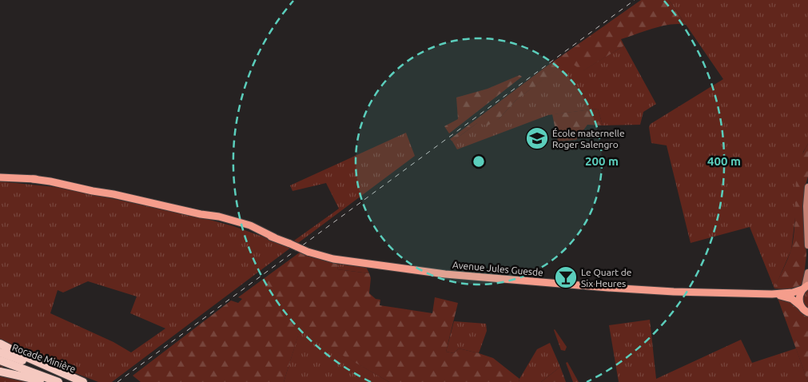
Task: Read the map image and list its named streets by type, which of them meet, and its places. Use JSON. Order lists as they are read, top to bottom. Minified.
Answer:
{"streets":{"highway":["Rocade Minière"],"main road":["Avenue Jules Guesde"]},"places":{"school or university":["École maternelle Roger Salengro"],"bar":["Le Quart de Six Heures"]},"rings":["200 m","400 m"]}
